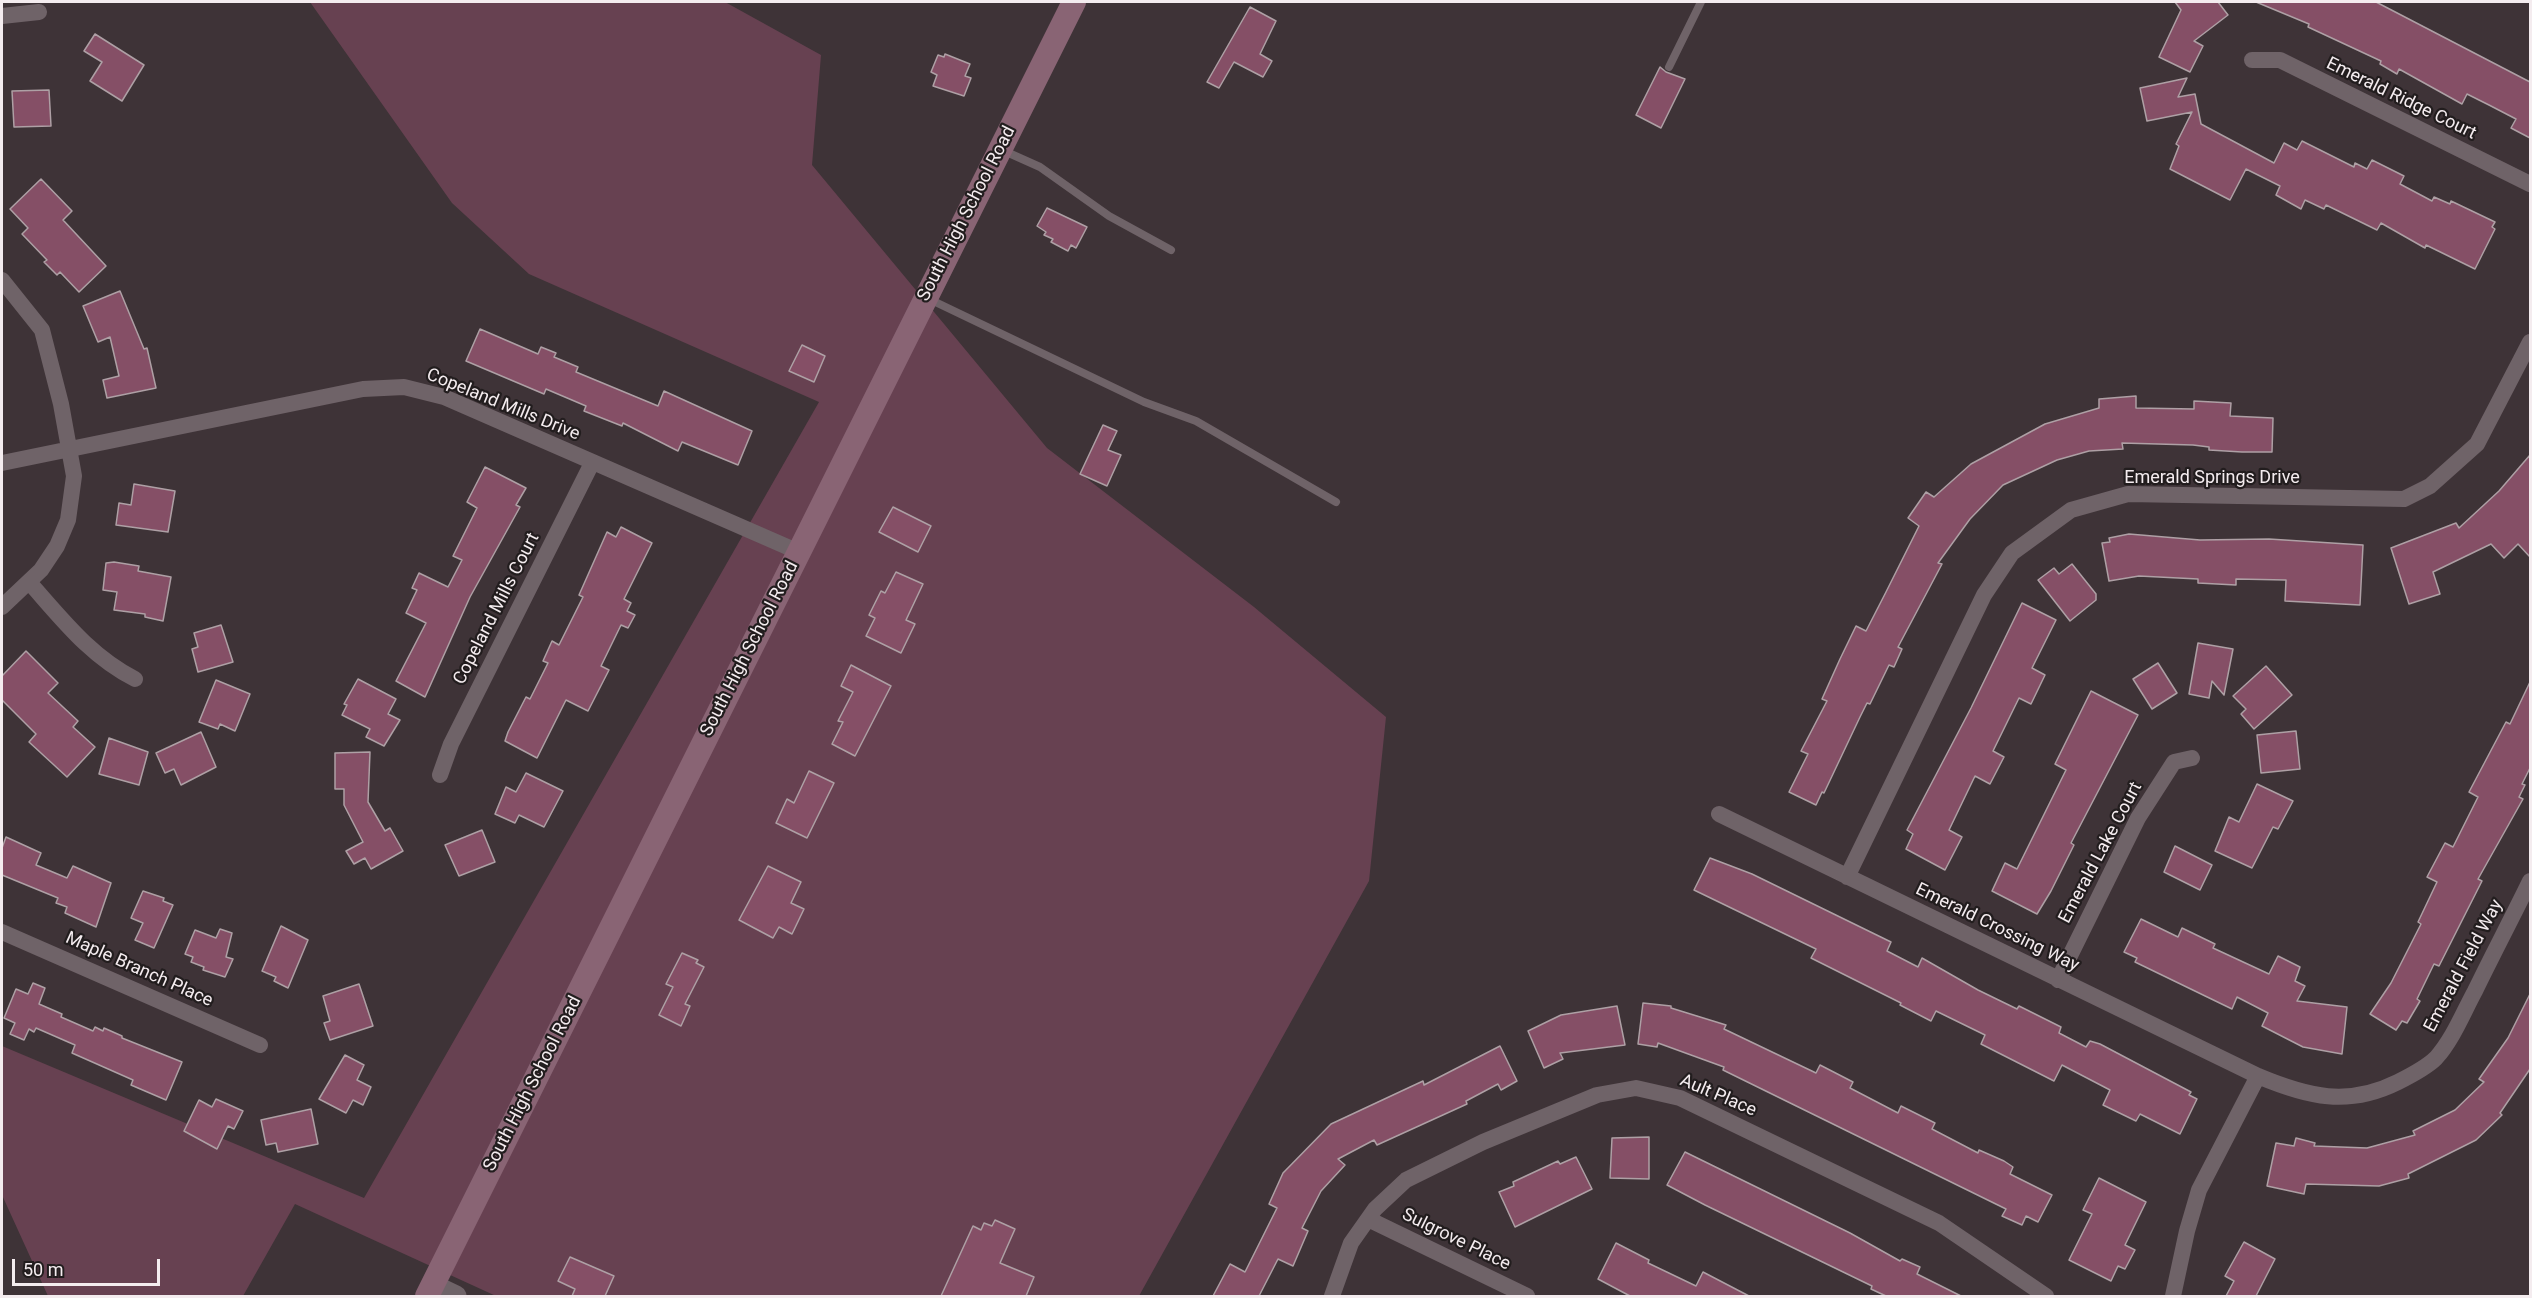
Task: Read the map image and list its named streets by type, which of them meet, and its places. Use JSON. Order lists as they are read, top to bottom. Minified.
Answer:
{"streets":{"main road":["South High School Road"],"street":["Emerald Ridge Court","Copeland Mills Drive","Emerald Springs Drive","Copeland Mills Court","Emerald Lake Court","Emerald Crossing Way","Emerald Field Way","Maple Branch Place","Ault Place","Sulgrove Place"]},"crossings":[["South High School Road","Copeland Mills Drive"],["Copeland Mills Drive","Copeland Mills Court"],["Emerald Springs Drive","Emerald Crossing Way"],["Emerald Lake Court","Emerald Crossing Way"],["Emerald Crossing Way","Emerald Field Way"],["Ault Place","Sulgrove Place"]],"scale_bar":"50 m"}
